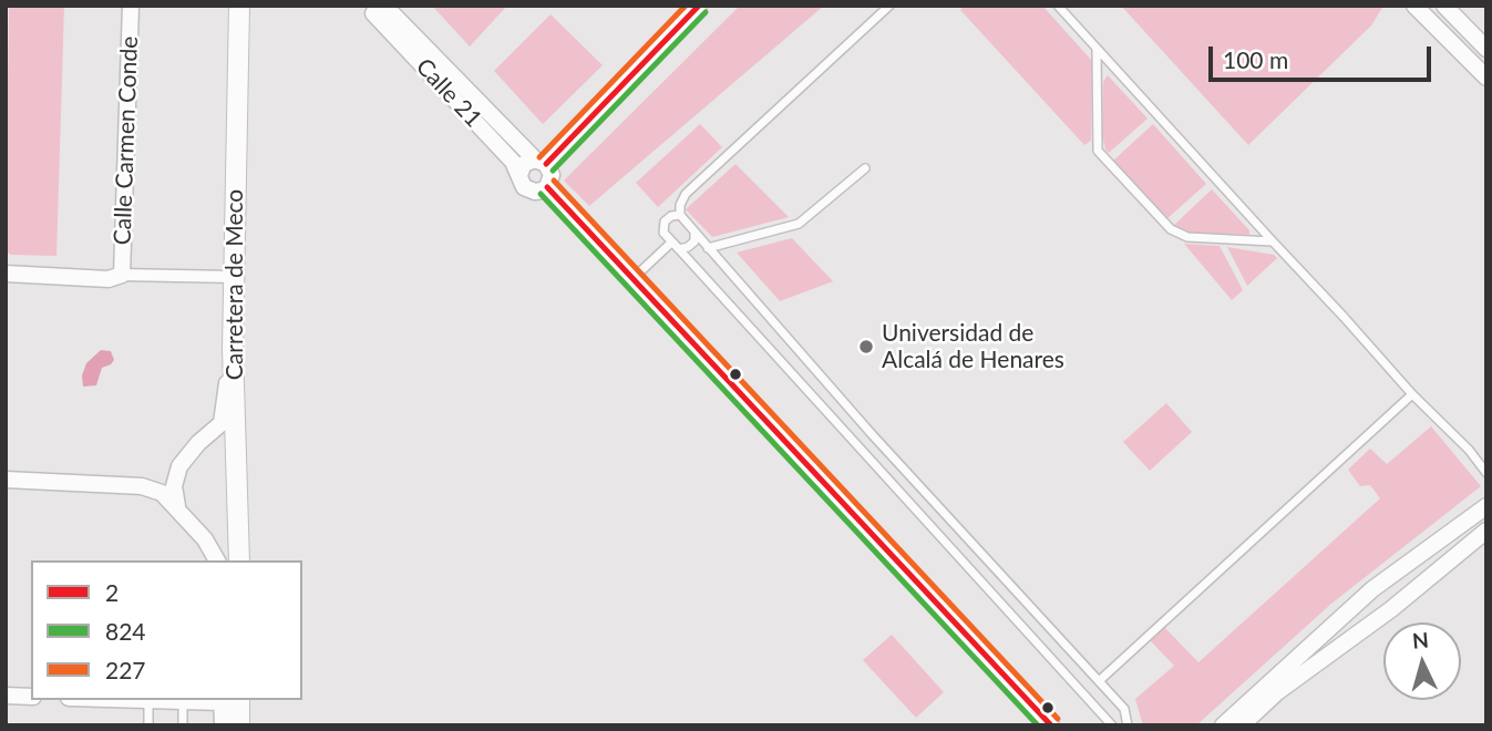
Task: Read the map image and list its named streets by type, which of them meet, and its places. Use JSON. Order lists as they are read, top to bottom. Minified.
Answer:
{"streets":{"street":["Calle 21","Calle Carmen Conde","Carretera de Meco"]},"crossings":[["Calle Carmen Conde","Carretera de Meco"]],"places":["Universidad de Alcalá de Henares"],"lines":["transit line 2","transit line 227","transit line 824"],"legend":["2","824","227"],"scale_bar":"100 m","north":"top"}
